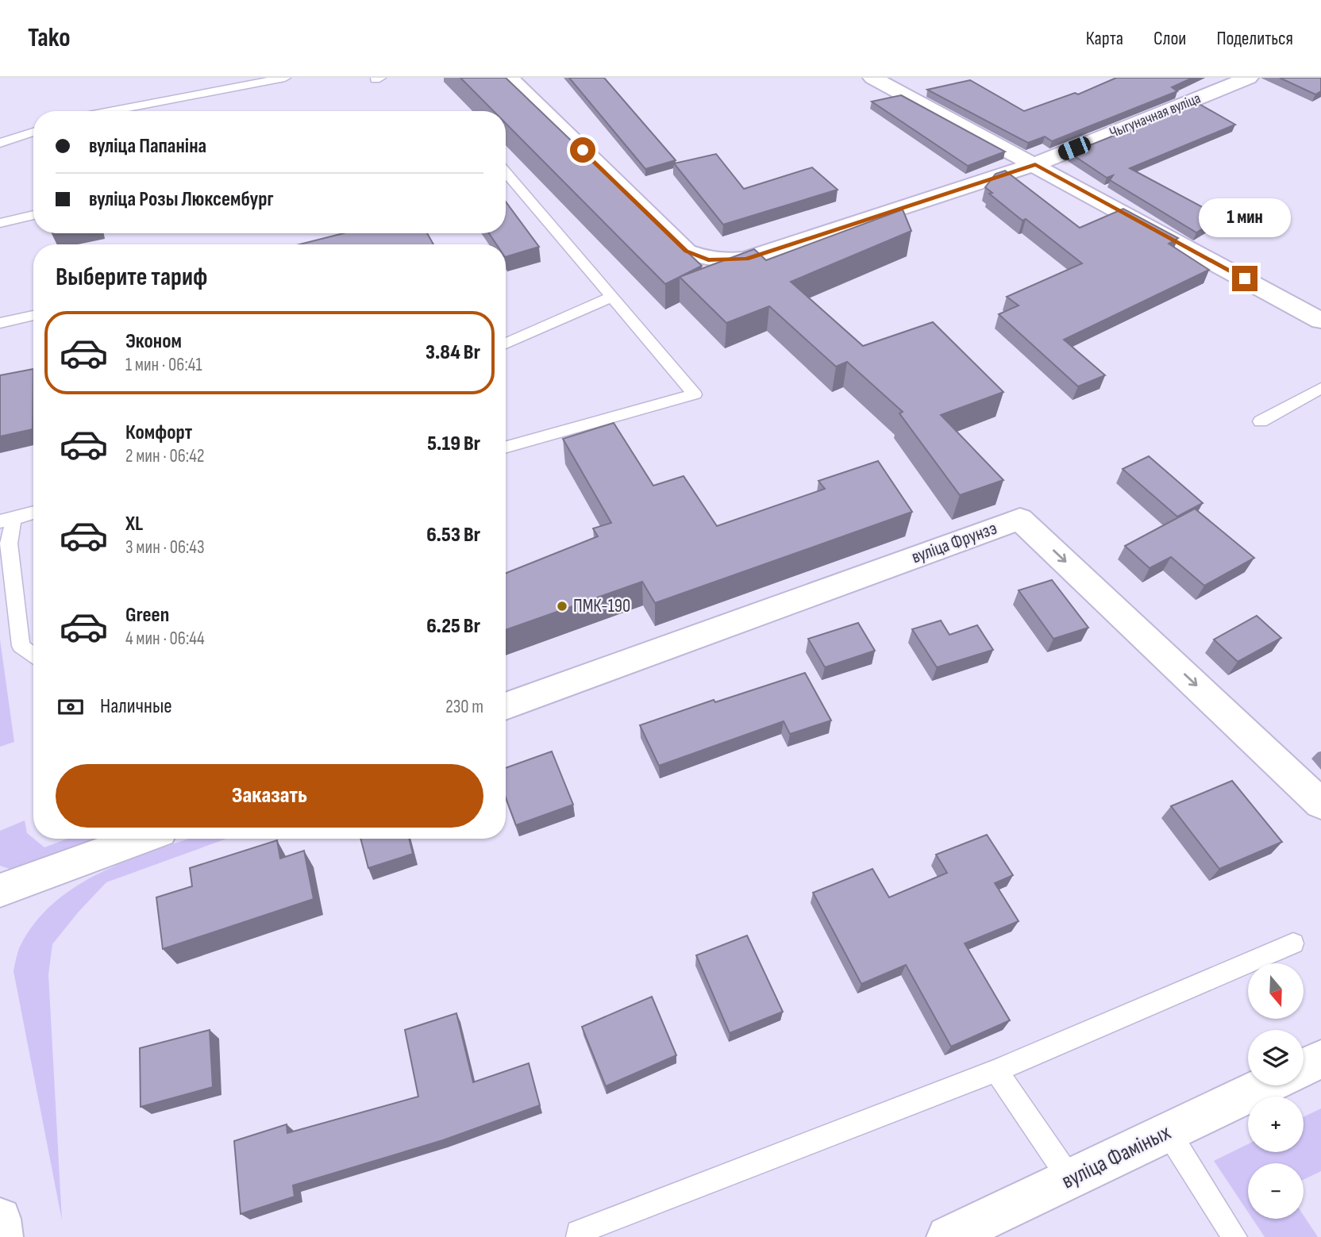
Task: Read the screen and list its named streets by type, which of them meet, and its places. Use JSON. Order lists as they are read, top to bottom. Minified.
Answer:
{"streets":{"street":["Чыгуначная вуліца","вуліца Фрунзэ","вуліца Фаміных"]},"one_way":["вуліца Фрунзэ"],"places":["ПМК-190"],"north":"bottom","page":{"header":"Tako","nav":["Карта","Слои","Поделиться"],"banner":["вуліца Папаніна","вуліца Розы Люксембург"],"bubble":"1 мин","heading":"Выберите тариф","list":[{"name":"Эконом","note":"1 мин · 06:41","value":"3.84 Br"},{"name":"Комфорт","note":"2 мин · 06:42","value":"5.19 Br"},{"name":"XL","note":"3 мин · 06:43","value":"6.53 Br"},{"name":"Green","note":"4 мин · 06:44","value":"6.25 Br"}],"pay":["Наличные","230 m"],"buttons":"Заказать","map_buttons":["+","−"]}}
